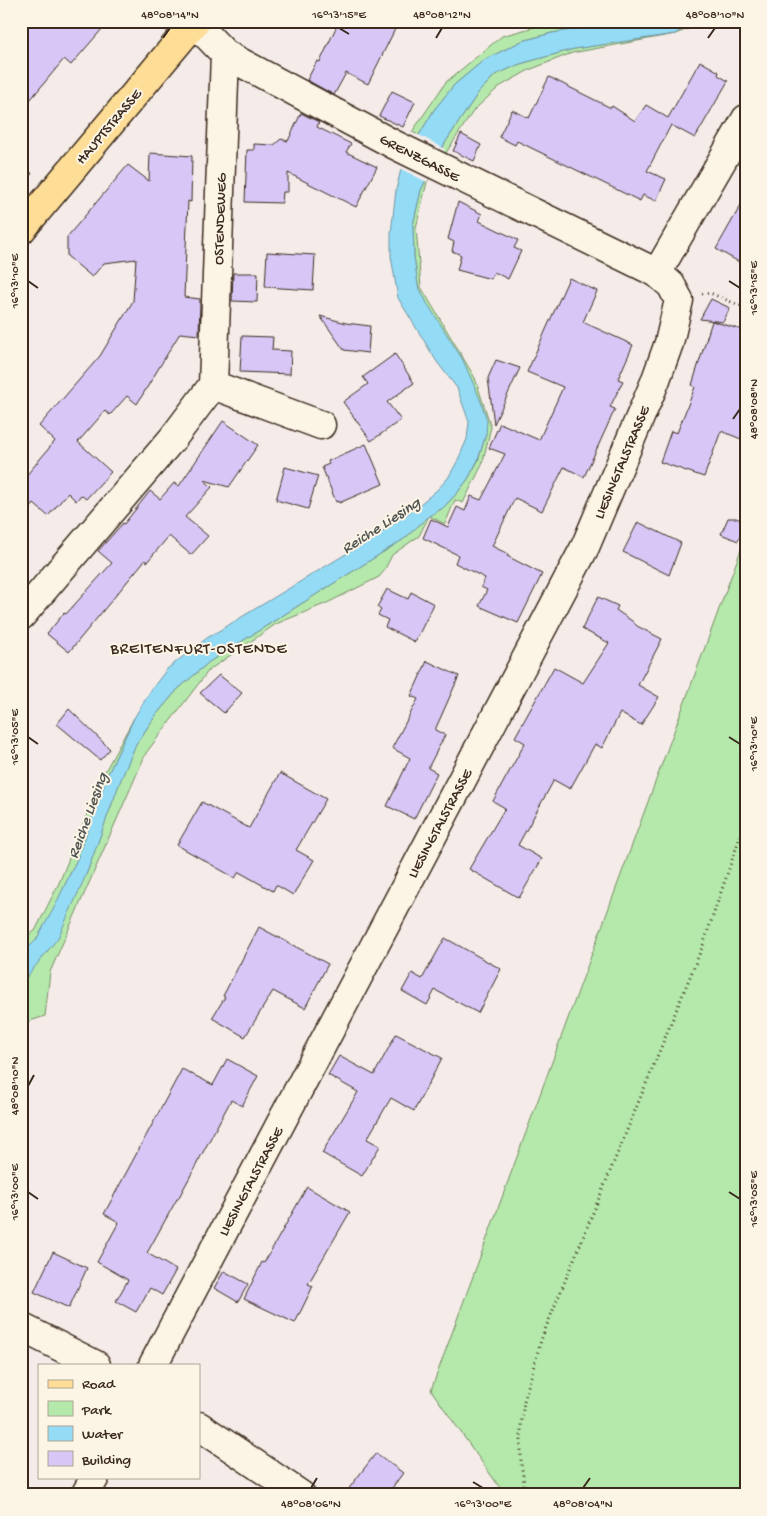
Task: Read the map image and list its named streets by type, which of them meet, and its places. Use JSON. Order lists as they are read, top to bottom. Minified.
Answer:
{"streets":{"main road":["HAUPTSTRASSE"],"street":["GRENZGASSE","OSTENDEWEG","LIESINGTALSTRASSE"]},"crossings":[["HAUPTSTRASSE","GRENZGASSE"],["GRENZGASSE","OSTENDEWEG"]],"districts":["BREITENFURT-OSTENDE"],"water":["Reiche Liesing"],"legend":["Road","Park","Water","Building"],"coordinates":["48°08'14\"N","16°13'15\"E","48°08'12\"N","48°08'10\"N","16°13'10\"E","48°08'08\"N","16°13'05\"E","16°13'00\"E","48°08'06\"N","48°08'04\"N"]}
